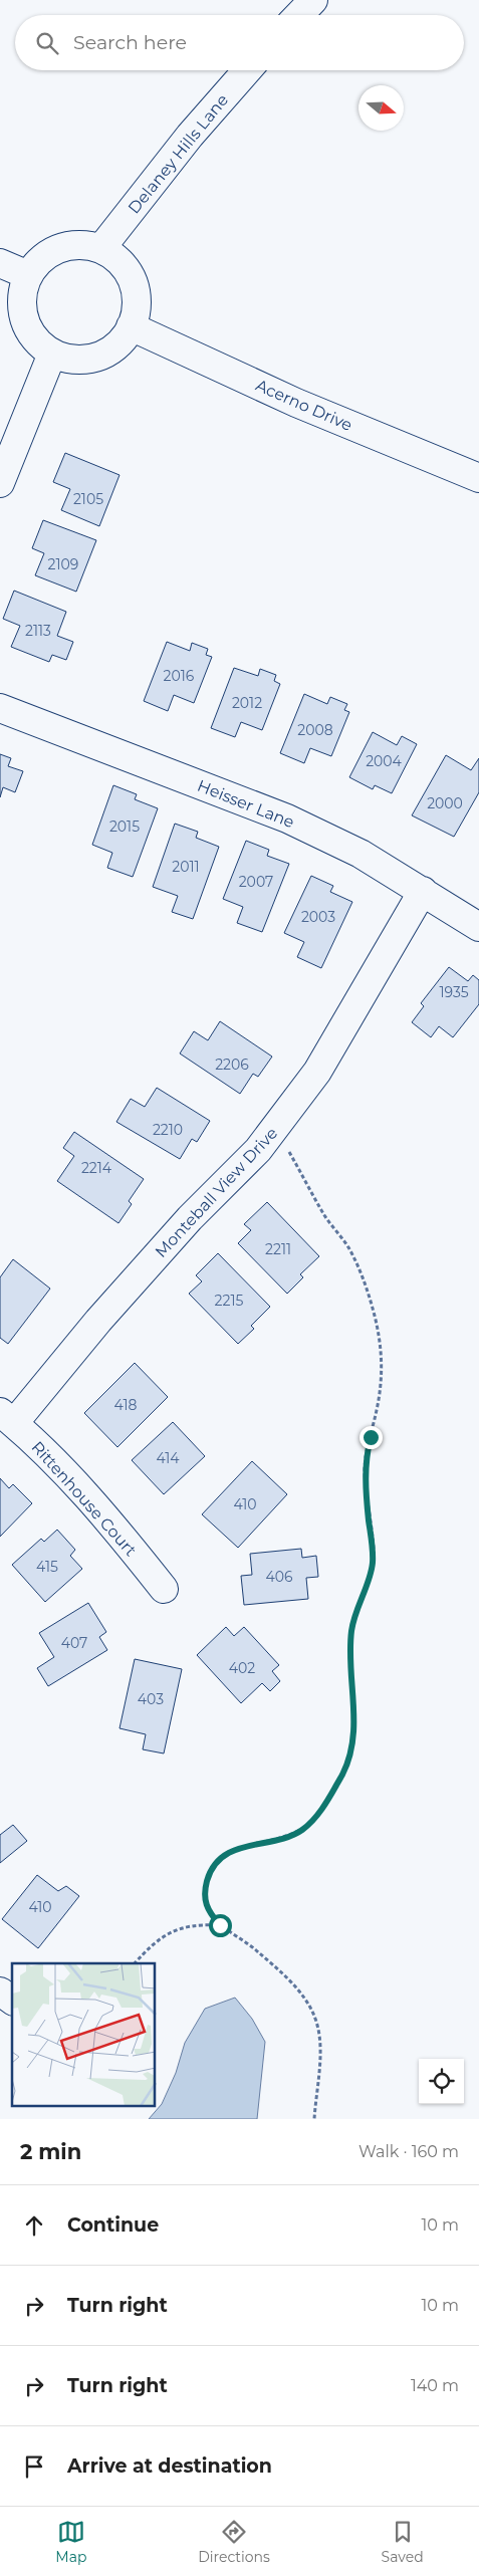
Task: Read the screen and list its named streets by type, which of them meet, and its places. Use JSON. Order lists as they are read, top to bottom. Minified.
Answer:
{"streets":{"street":["Delaney Hills Lane","Acerno Drive","Heisser Lane","Monteball View Drive","Rittenhouse Court"]},"crossings":[["Delaney Hills Lane","Acerno Drive"],["Heisser Lane","Monteball View Drive"],["Monteball View Drive","Rittenhouse Court"]],"house_numbers":["2105","2109","2113","2016","2012","2008","2004","2000","2015","2011","2007","2003","1935","2206","2210","2214","2211","2215","418","414","410","415","406","407","402","403","410"],"north":"right","page":{"search":"Search here","heading":["2 min","Walk · 160 m"],"list":[["Continue","10 m"],["Turn right","10 m"],["Turn right","140 m"],"Arrive at destination"],"nav":["Map","Directions","Saved"]}}
